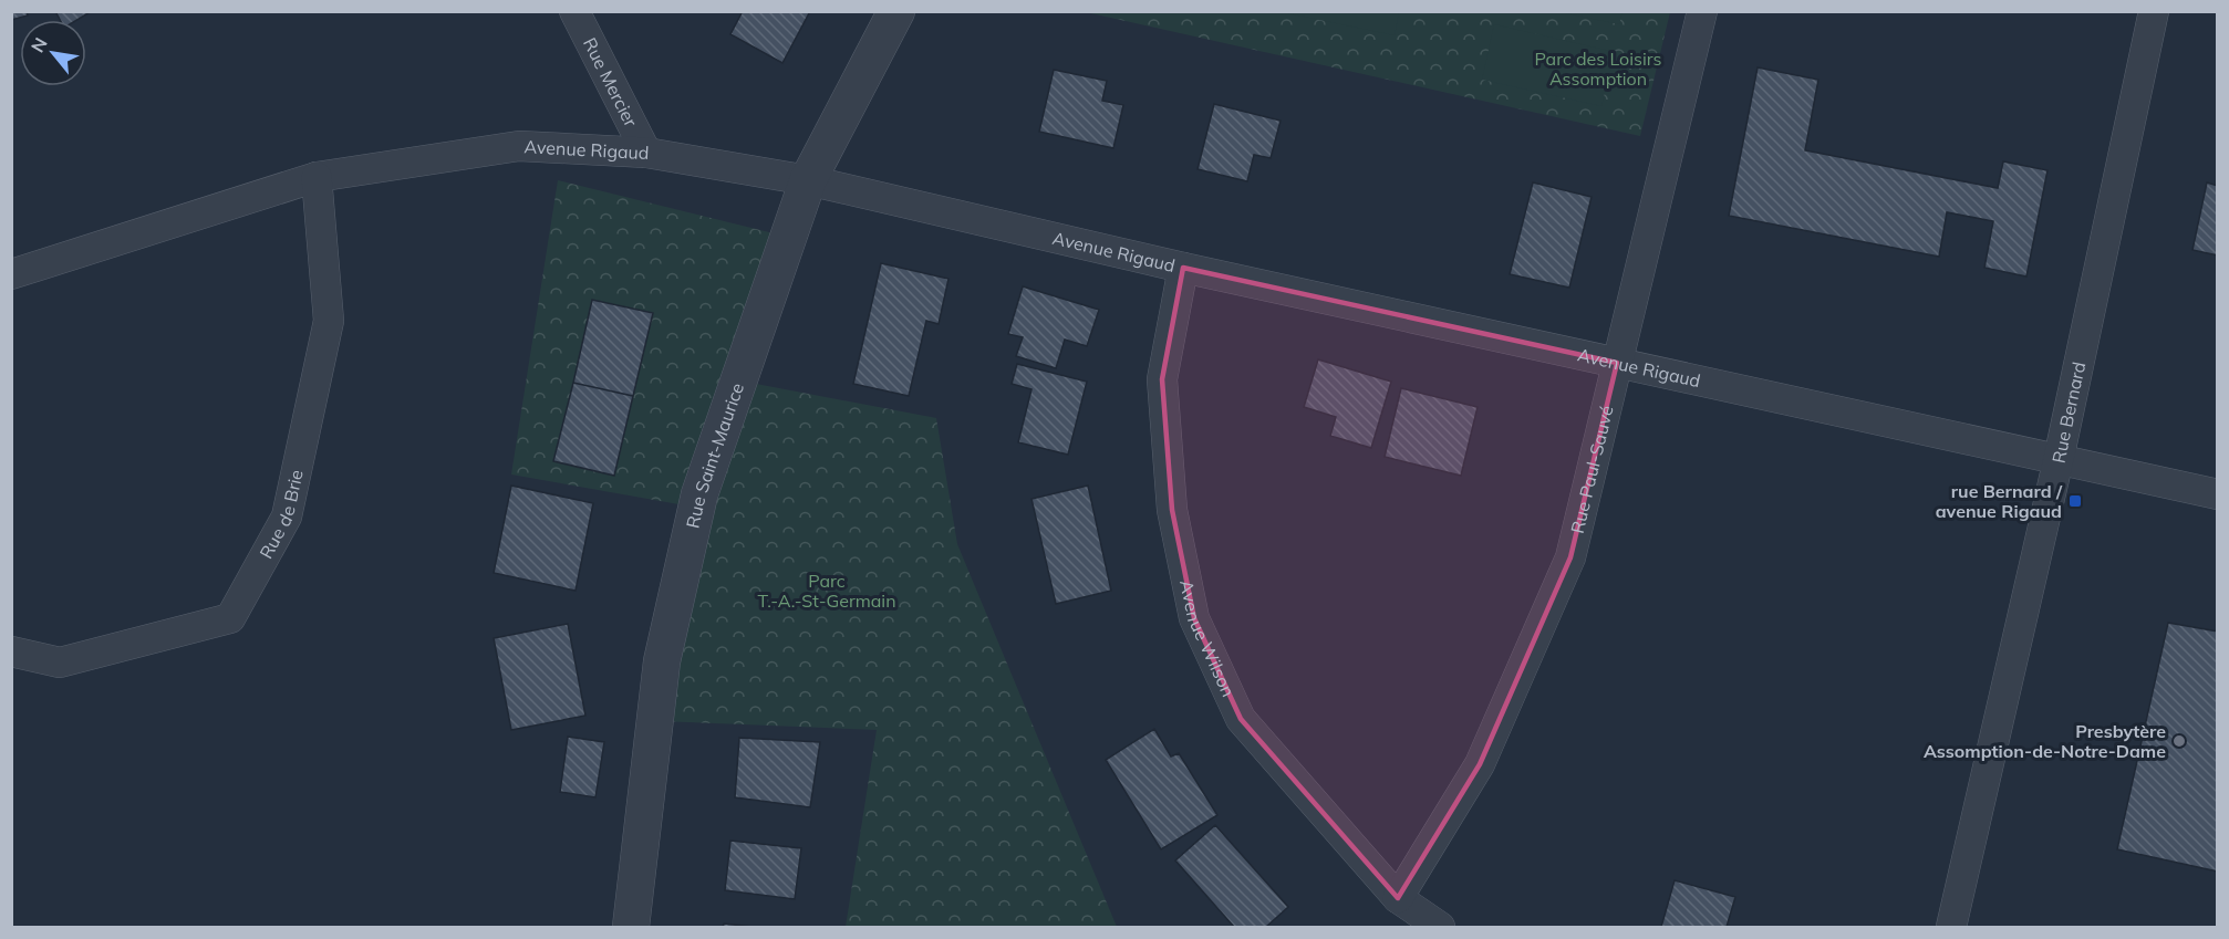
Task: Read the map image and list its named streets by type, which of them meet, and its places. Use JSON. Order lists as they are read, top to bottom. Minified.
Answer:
{"streets":{"street":["Rue Mercier","Avenue Rigaud","Rue Bernard","Rue Saint-Maurice","Rue Paul-Sauvé","Rue de Brie","Avenue Wilson"]},"crossings":[["Rue Mercier","Avenue Rigaud"],["Avenue Rigaud","Rue Bernard"],["Avenue Rigaud","Rue Saint-Maurice"],["Avenue Rigaud","Rue Paul-Sauvé"],["Avenue Rigaud","Rue de Brie"],["Avenue Rigaud","Avenue Wilson"],["Rue Paul-Sauvé","Avenue Wilson"]],"parks":["Parc des Loisirs Assomption","Parc T.-A.-St-Germain"],"places":{"transit":["rue Bernard / avenue Rigaud"],"other":["Presbytère Assomption-de-Notre-Dame"]},"north":"top left"}
